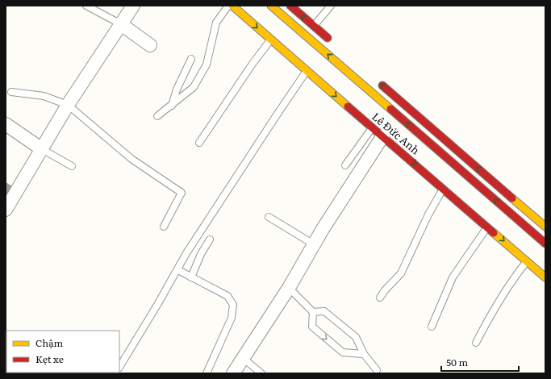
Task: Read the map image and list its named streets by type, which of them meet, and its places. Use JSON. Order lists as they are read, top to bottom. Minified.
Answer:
{"streets":{"highway":["Lê Đức Anh"]},"legend":["Chậm","Kẹt xe"],"scale_bar":"50 m"}
